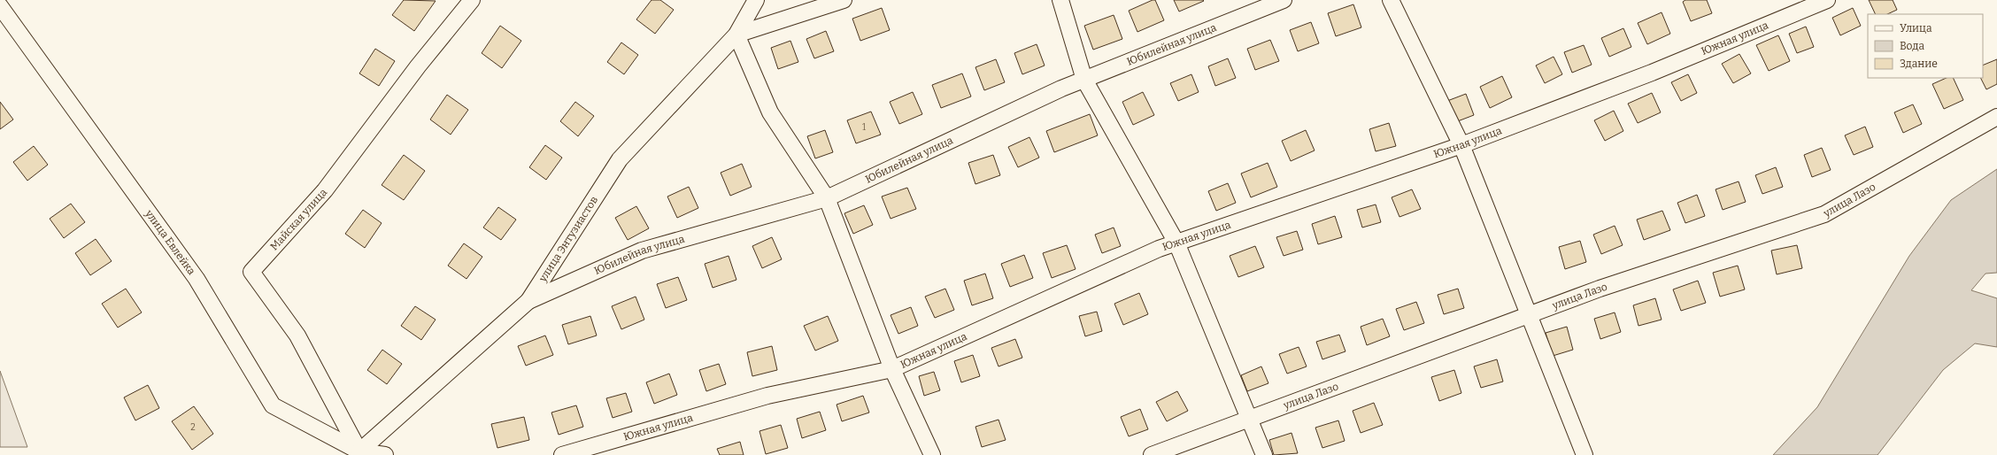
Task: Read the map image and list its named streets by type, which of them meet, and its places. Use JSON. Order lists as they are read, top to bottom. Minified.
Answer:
{"streets":{"street":["Южная улица","Юбилейная улица","улица Лазо","Майская улица","улица Энтузиастов","улица Евлейка"]},"crossings":[["Юбилейная улица","улица Энтузиастов"],["Майская улица","улица Энтузиастов"],["Майская улица","улица Евлейка"],["улица Энтузиастов","улица Евлейка"]],"house_numbers":["1","2"],"legend":["Улица","Вода","Здание"]}
